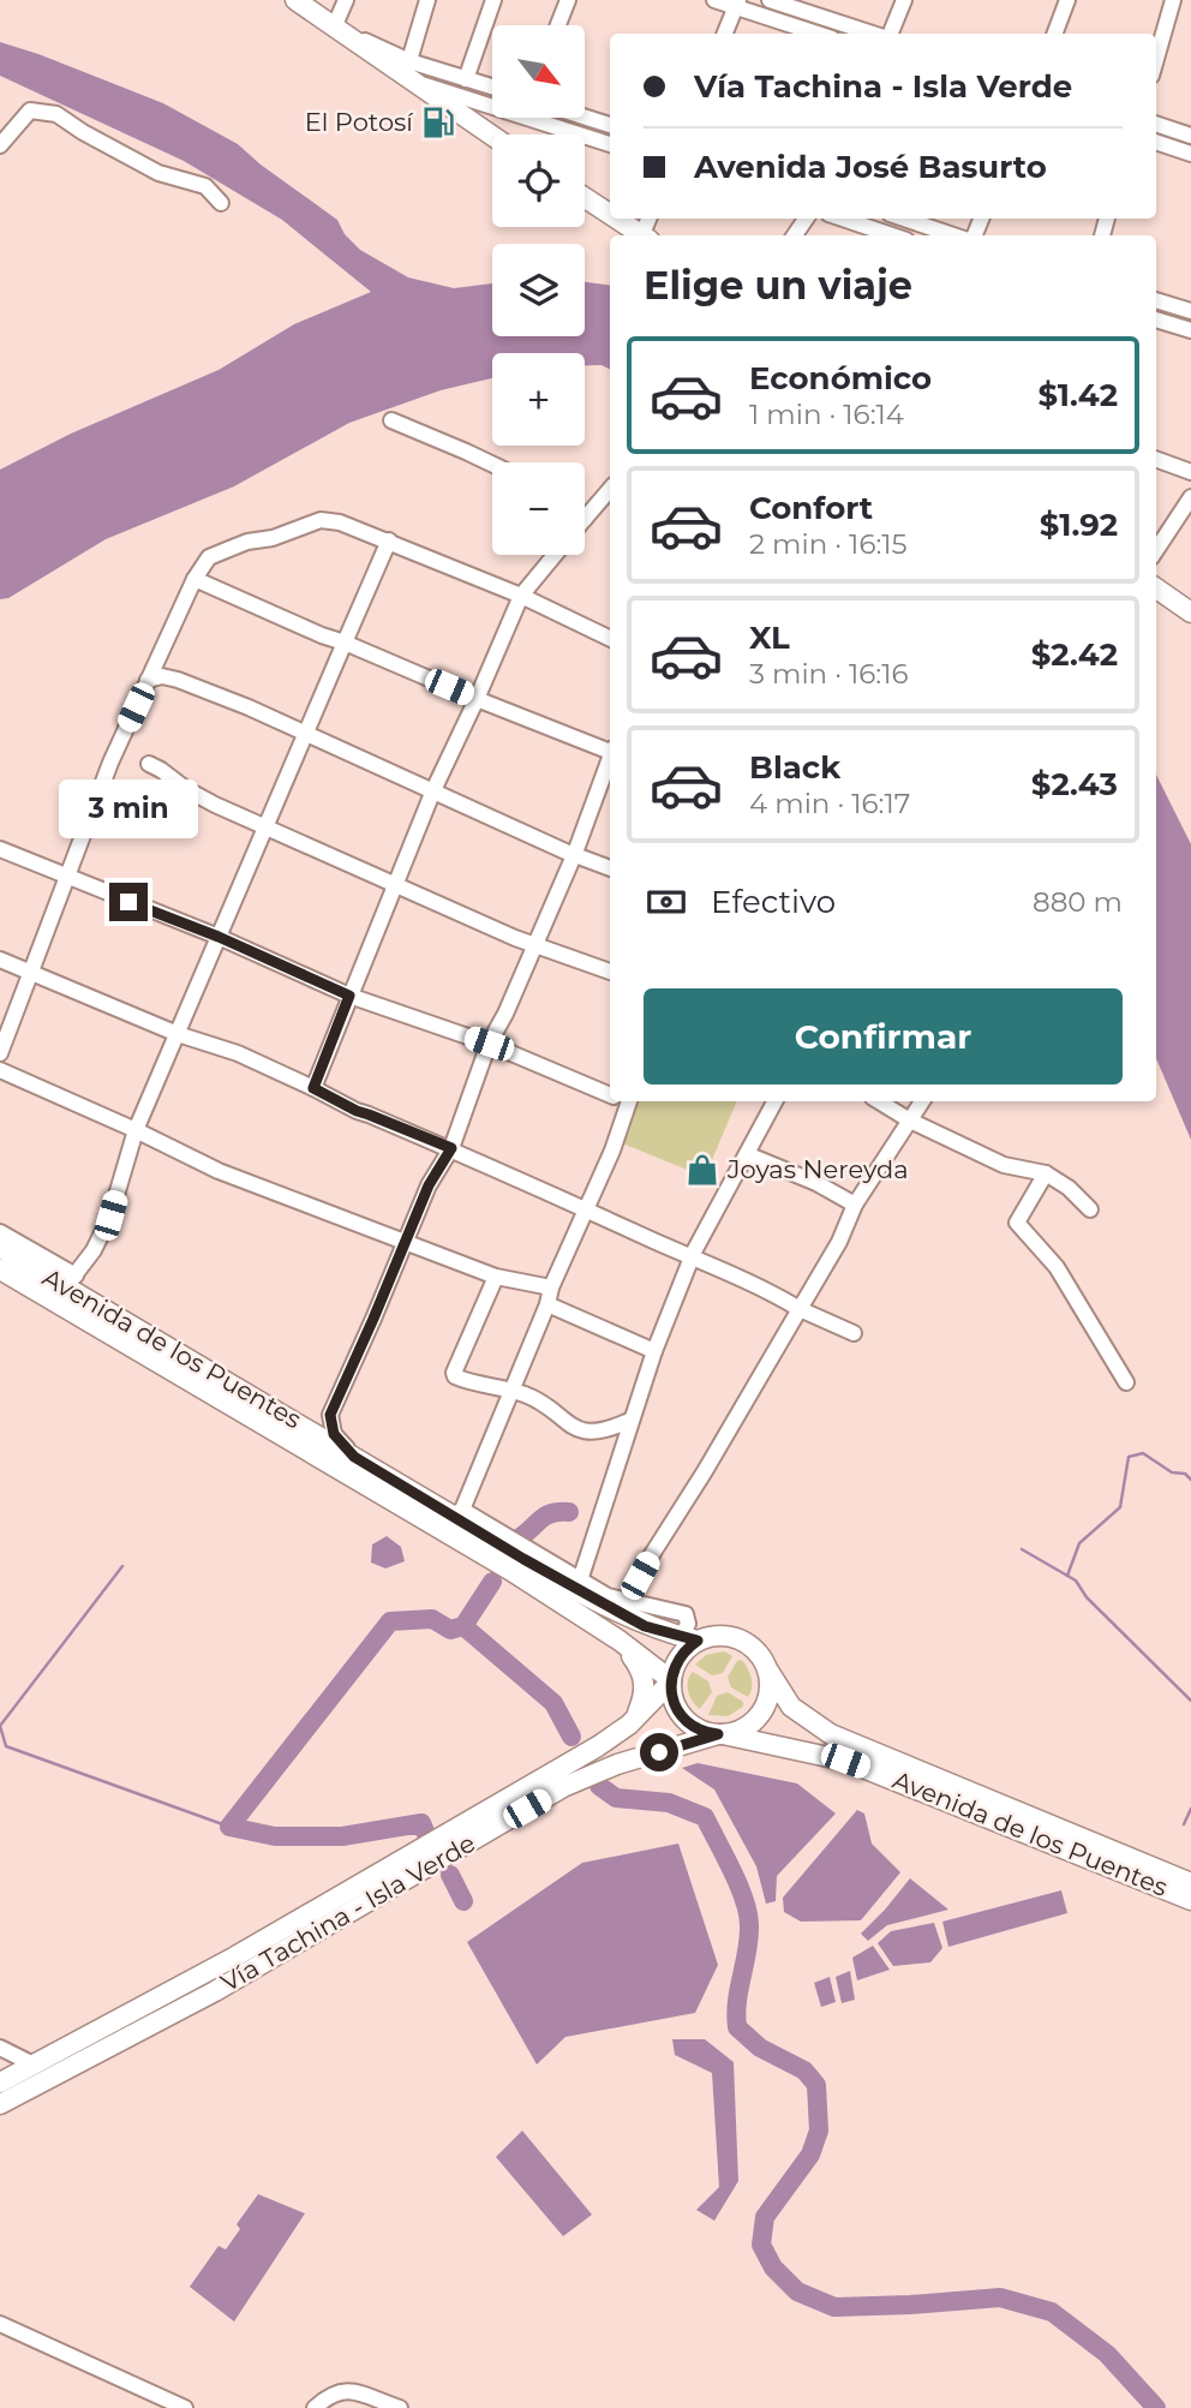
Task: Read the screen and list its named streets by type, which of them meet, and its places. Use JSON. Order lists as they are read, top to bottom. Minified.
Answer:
{"streets":{"main road":["Avenida de los Puentes","Vía Tachina - Isla Verde"]},"crossings":[["Avenida de los Puentes","Vía Tachina - Isla Verde"]],"places":{"fuel station":["El Potosí"],"shop":["Joyas Nereyda"]},"north":"bottom right","page":{"map_buttons":["+","−"],"banner":["Vía Tachina - Isla Verde","Avenida José Basurto"],"heading":"Elige un viaje","list":[{"name":"Económico","note":"1 min · 16:14","value":"$1.42"},{"name":"Confort","note":"2 min · 16:15","value":"$1.92"},{"name":"XL","note":"3 min · 16:16","value":"$2.42"},{"name":"Black","note":"4 min · 16:17","value":"$2.43"}],"bubble":"3 min","pay":["Efectivo","880 m"],"buttons":"Confirmar"}}
